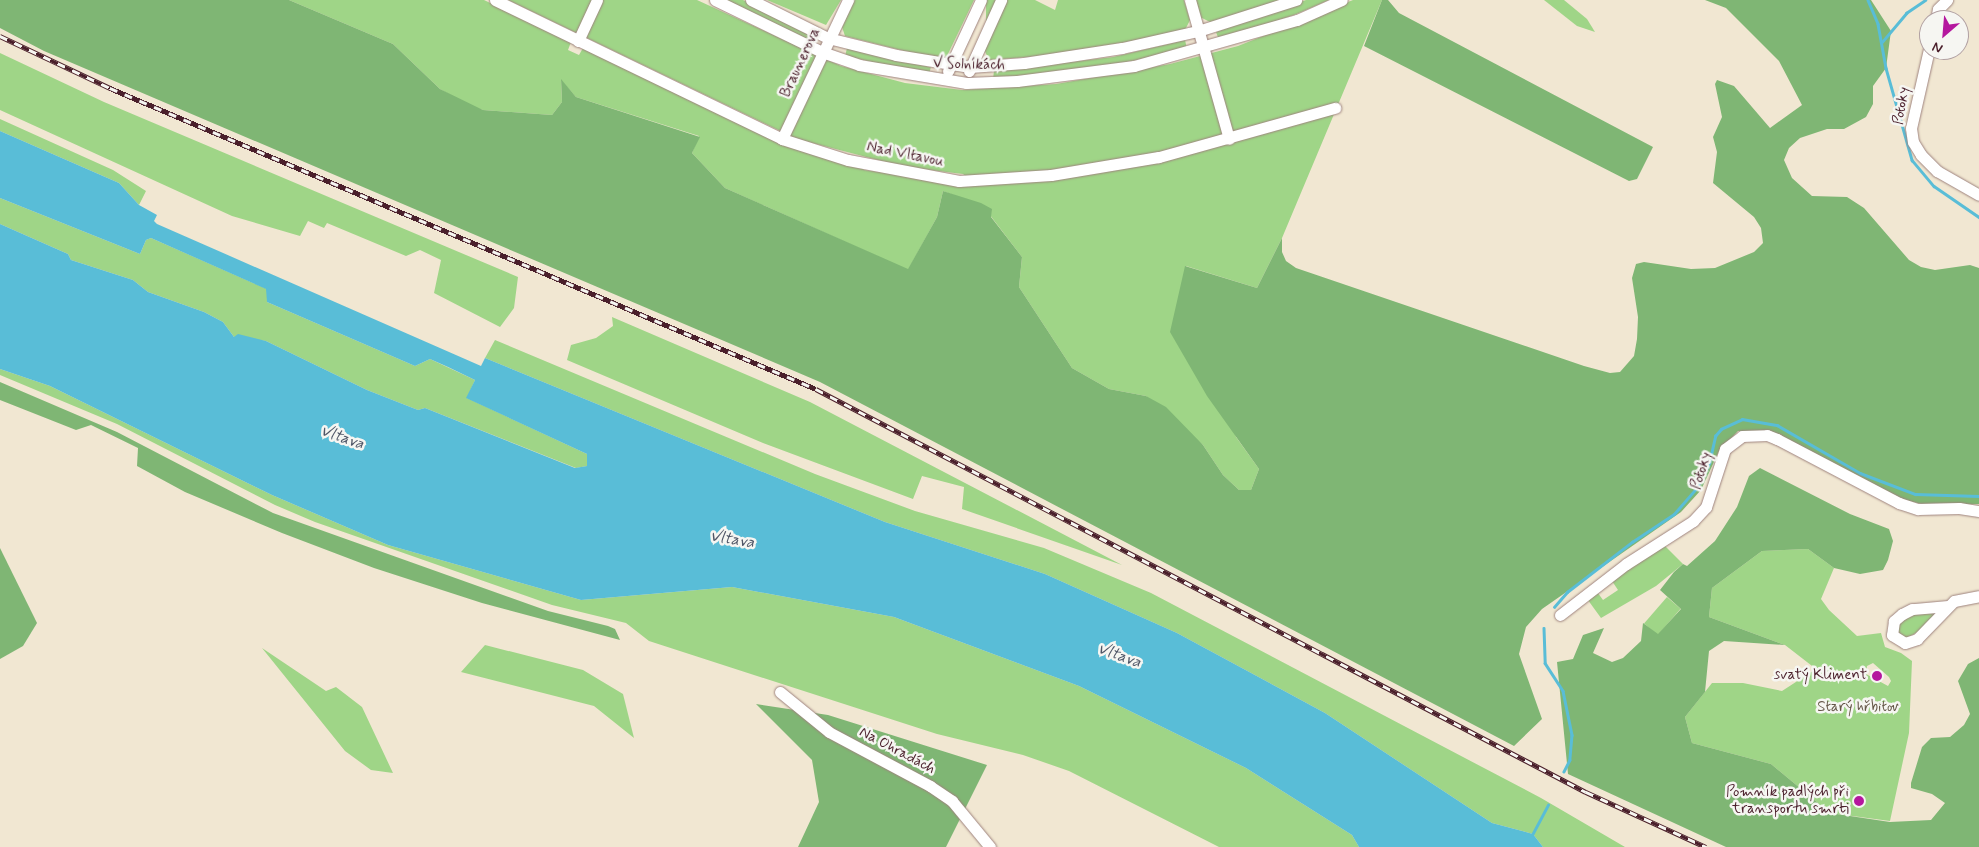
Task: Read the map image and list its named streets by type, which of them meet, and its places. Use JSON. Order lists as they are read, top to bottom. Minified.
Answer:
{"streets":{"street":["Braunerova","V Solníkách","Potoky","Nad Vltavou","Na Ohradách"]},"crossings":[["Braunerova","V Solníkách"],["Braunerova","Nad Vltavou"]],"water":["Vltava"],"parks":["Starý hřbitov"],"places":["svatý Kliment","Pomník padlých při transportu smrti"],"north":"bottom left"}
